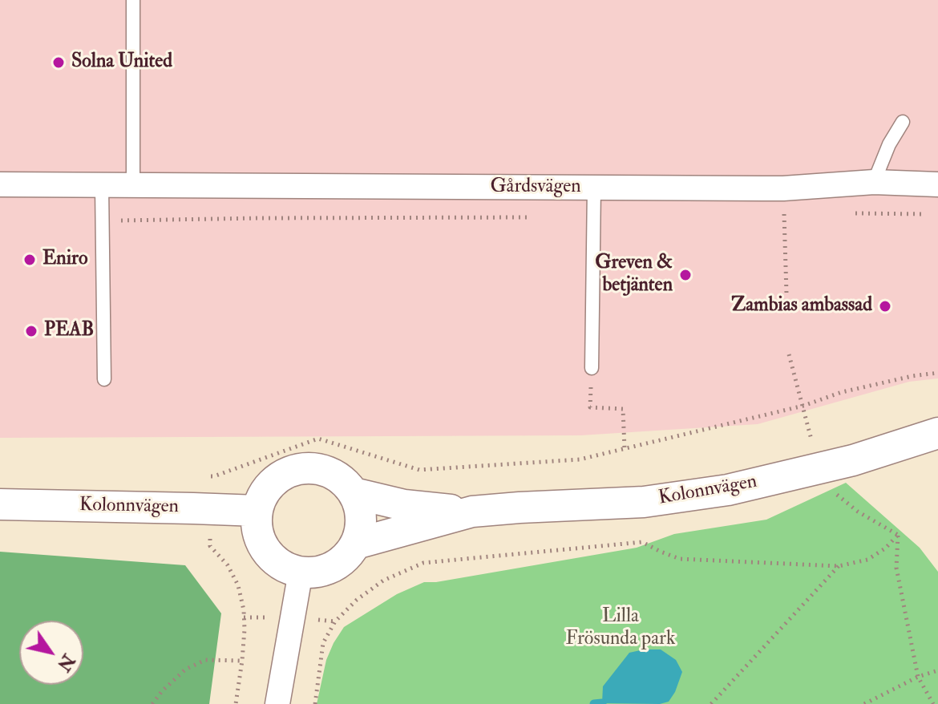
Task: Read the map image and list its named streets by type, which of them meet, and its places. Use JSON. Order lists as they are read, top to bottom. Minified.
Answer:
{"streets":{"street":["Gårdsvägen","Kolonnvägen"]},"parks":["Lilla Frösunda park"],"places":["Solna United","Eniro","Greven & betjänten","Zambias ambassad","PEAB"],"north":"bottom right"}
